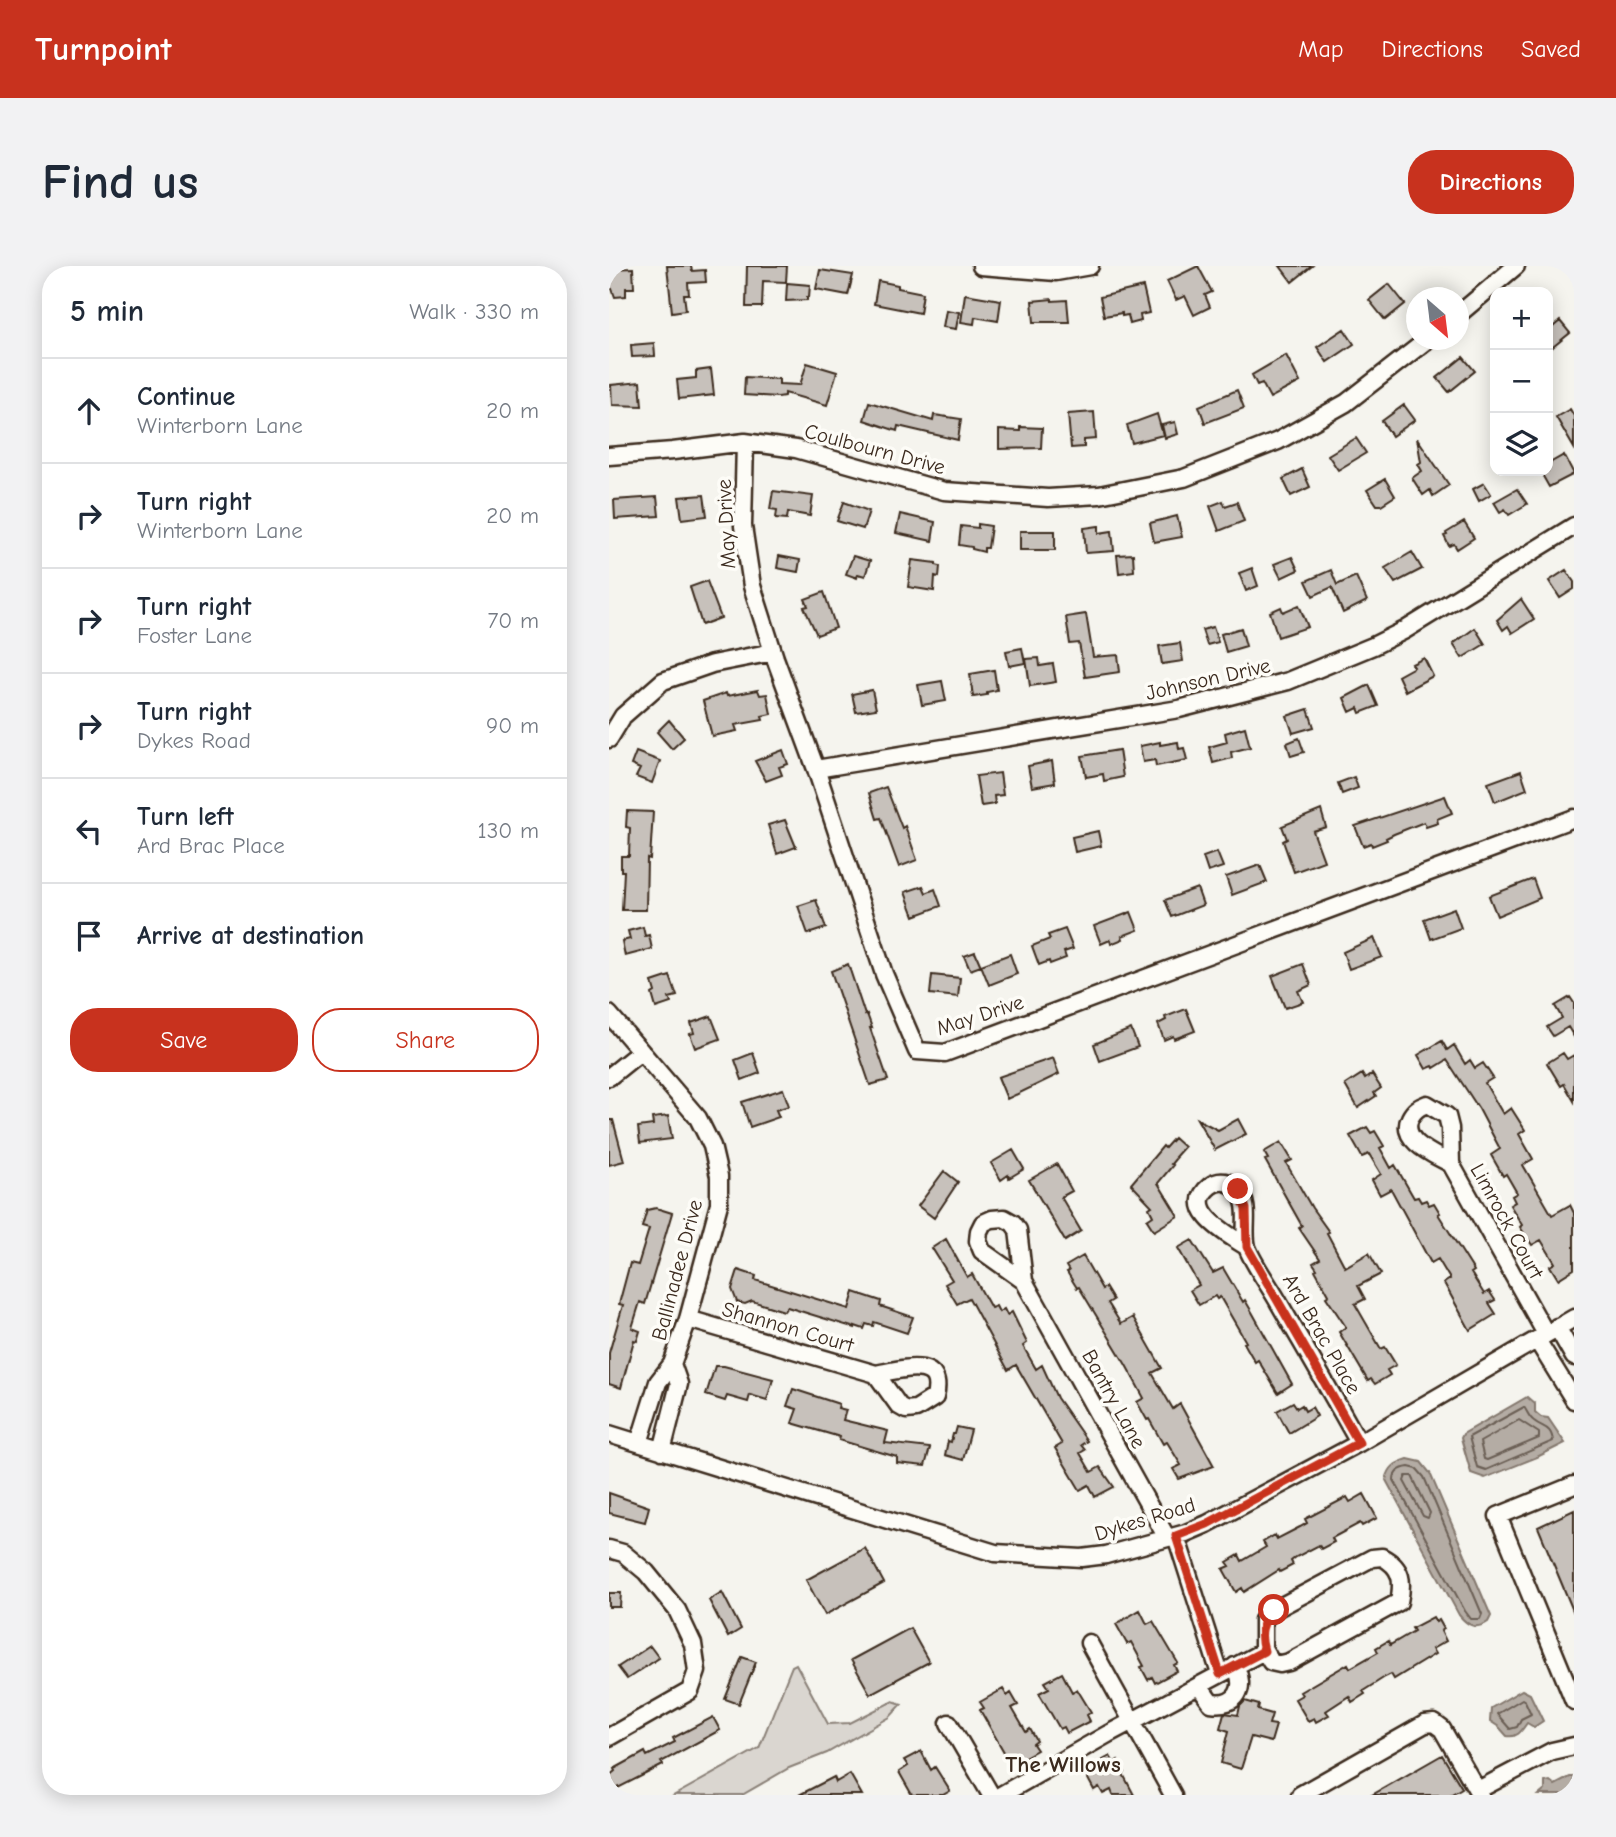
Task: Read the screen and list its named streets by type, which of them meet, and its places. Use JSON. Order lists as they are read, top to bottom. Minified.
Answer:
{"streets":{"street":["Coulbourn Drive","May Drive","Johnson Drive","Limrock Court","Ballinadee Drive","Shannon Court","Ard Brac Place","Bantry Lane","Dykes Road"]},"crossings":[["Coulbourn Drive","May Drive"],["May Drive","Johnson Drive"],["Limrock Court","Dykes Road"],["Ballinadee Drive","Shannon Court"],["Ballinadee Drive","Dykes Road"],["Ard Brac Place","Dykes Road"],["Bantry Lane","Dykes Road"]],"districts":["The Willows"],"north":"bottom right","page":{"header":"Turnpoint","nav":["Map","Directions","Saved"],"buttons":["Directions",["Save","Share"]],"title":"Find us","heading":["5 min","Walk · 330 m"],"map_buttons":["+","−"],"list":[["Continue","Winterborn Lane","20 m"],["Turn right","Winterborn Lane","20 m"],["Turn right","Foster Lane","70 m"],["Turn right","Dykes Road","90 m"],["Turn left","Ard Brac Place","130 m"],"Arrive at destination"]}}
